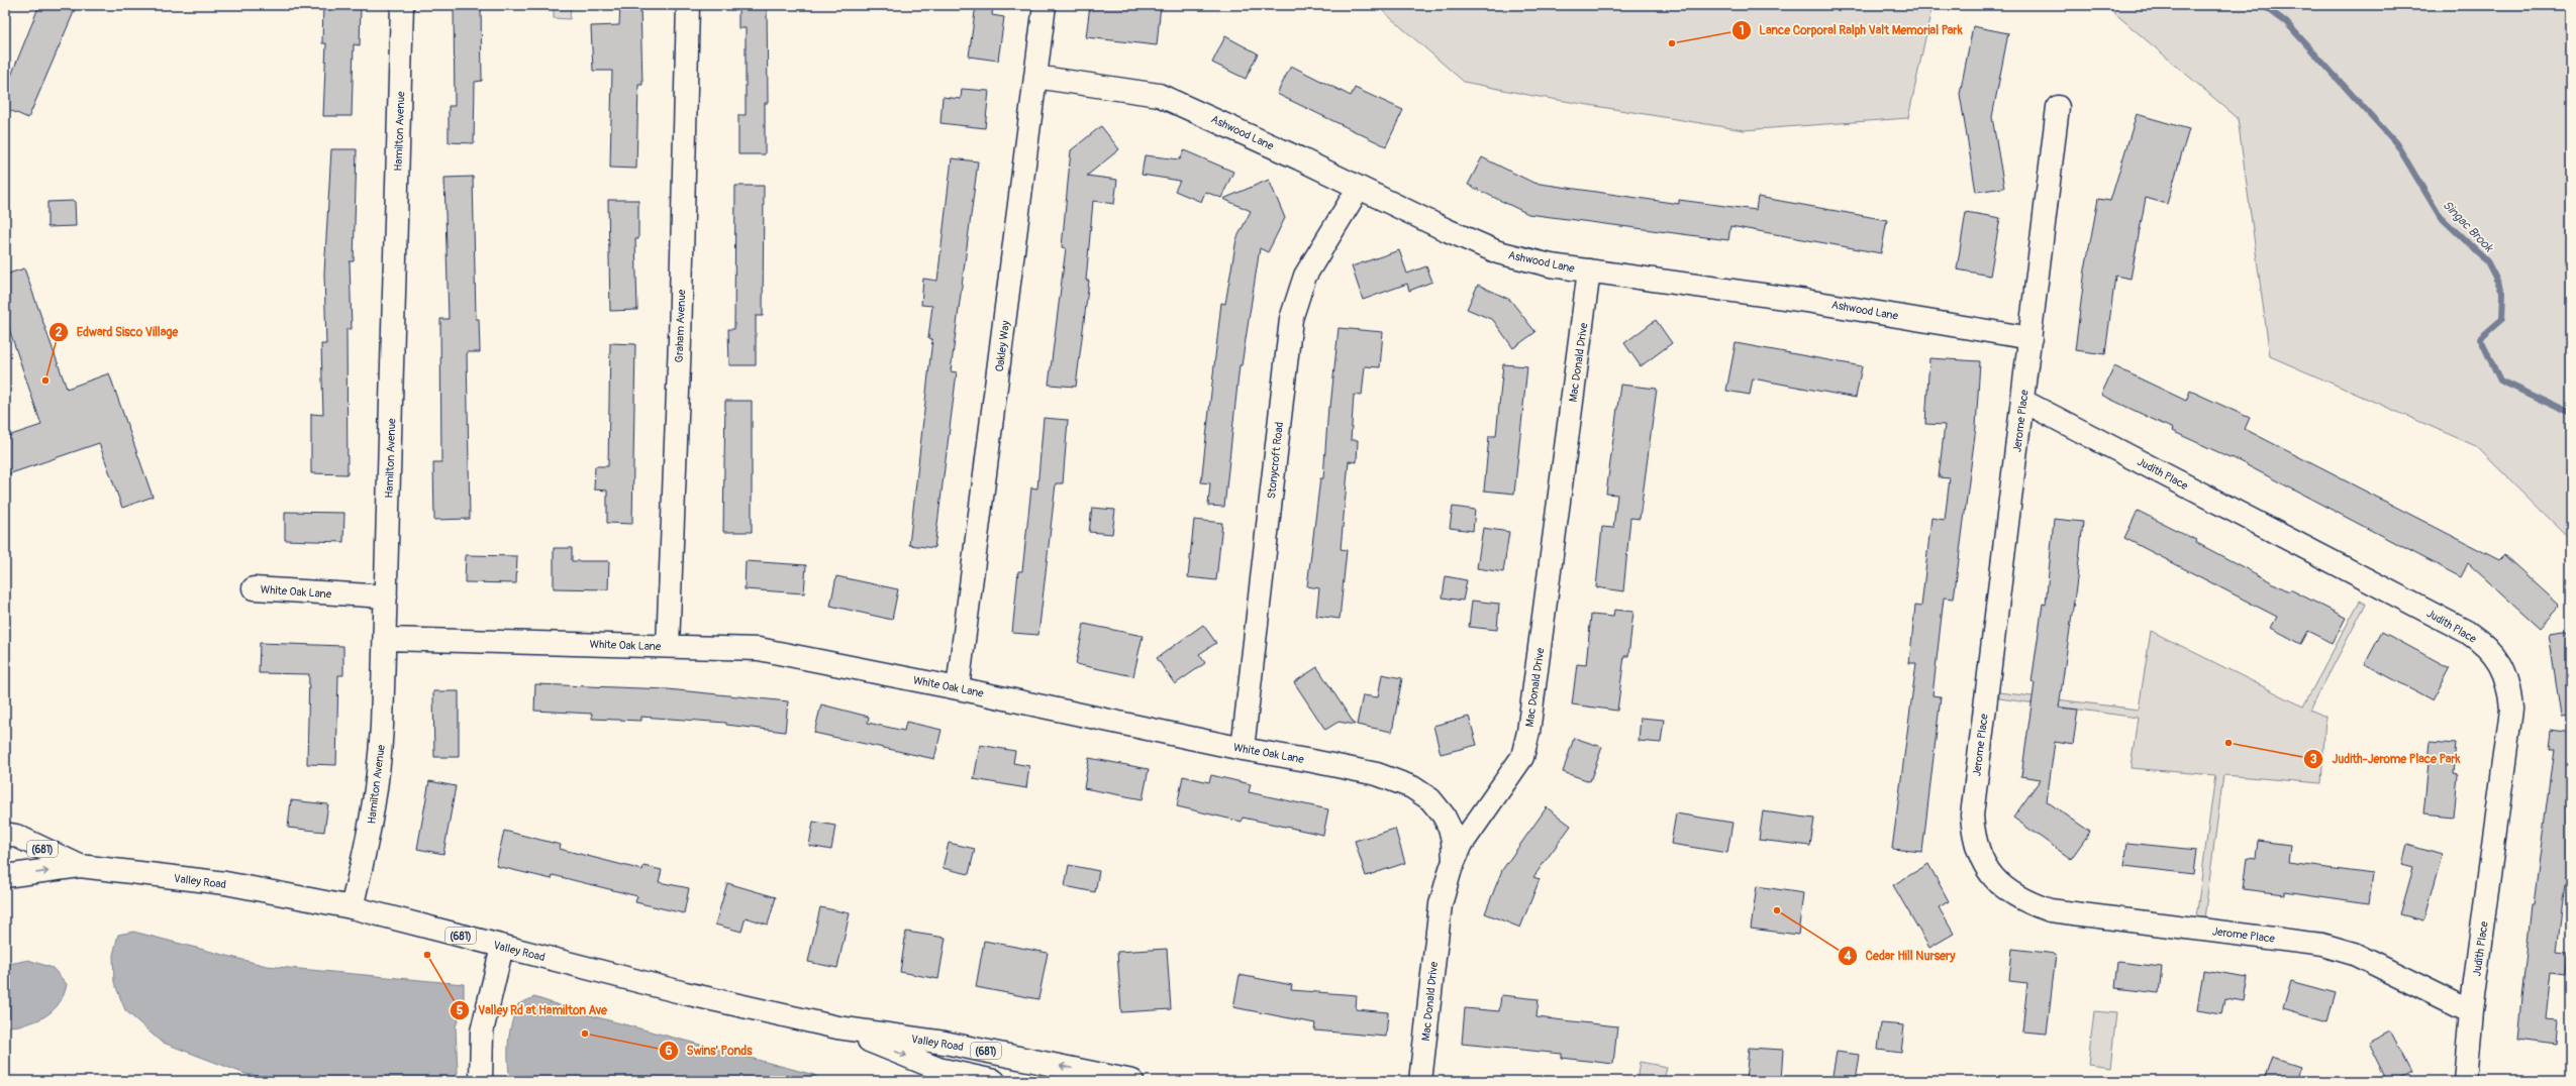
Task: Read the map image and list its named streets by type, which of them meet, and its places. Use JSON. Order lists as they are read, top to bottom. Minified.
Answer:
{"streets":{"street":["Hamilton Avenue","Ashwood Lane","Graham Avenue","Oakley Way","Mac Donald Drive","Jerome Place","Stonycroft Road","Judith Place","White Oak Lane","(681)","Valley Road"]},"crossings":[["Hamilton Avenue","White Oak Lane"],["Hamilton Avenue","Valley Road"],["Ashwood Lane","Oakley Way"],["Ashwood Lane","Mac Donald Drive"],["Ashwood Lane","Jerome Place"],["Ashwood Lane","Stonycroft Road"],["Graham Avenue","White Oak Lane"],["Oakley Way","White Oak Lane"],["Mac Donald Drive","White Oak Lane"],["Jerome Place","Judith Place"],["Stonycroft Road","White Oak Lane"]],"water":["Singac Brook"],"places":["Lance Corporal Ralph Valt Memorial Park","Edward Sisco Village","Judith-Jerome Place Park","Cedar Hill Nursery","Valley Rd at Hamilton Ave","Swins' Ponds"]}
